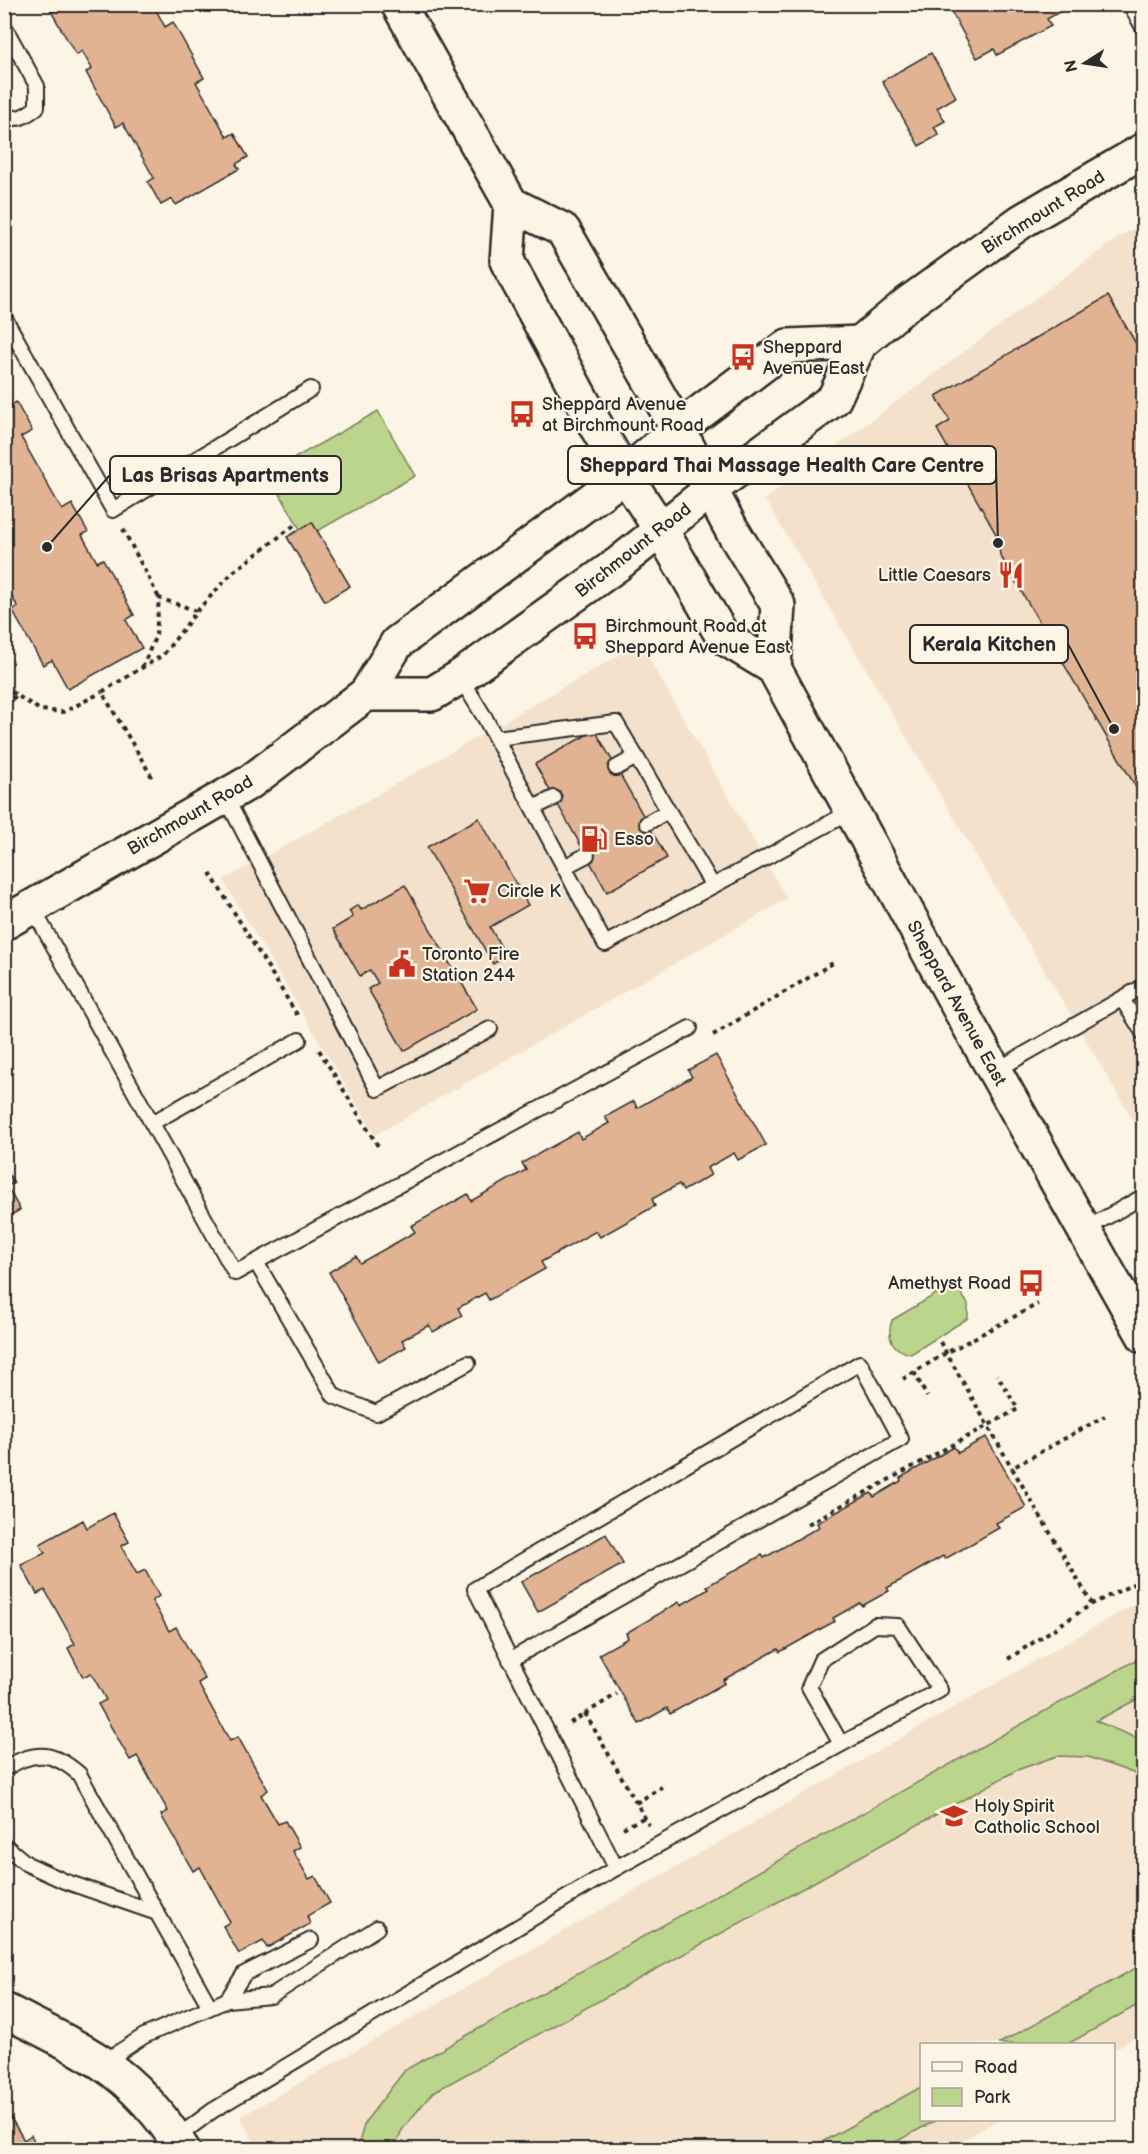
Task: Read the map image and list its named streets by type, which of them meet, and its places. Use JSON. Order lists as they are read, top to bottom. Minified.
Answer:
{"streets":{"main road":["Birchmount Road","Sheppard Avenue East"]},"places":{"bus stop":["Sheppard Avenue East","Sheppard Avenue at Birchmount Road","Birchmount Road at Sheppard Avenue East","Amethyst Road"],"other":["Sheppard Thai Massage Health Care Centre","Las Brisas Apartments","Kerala Kitchen"],"restaurant":["Little Caesars"],"fuel station":["Esso"],"supermarket":["Circle K"],"public building":["Toronto Fire Station 244"],"school or university":["Holy Spirit Catholic School"]},"legend":["Road","Park"],"north":"left"}
